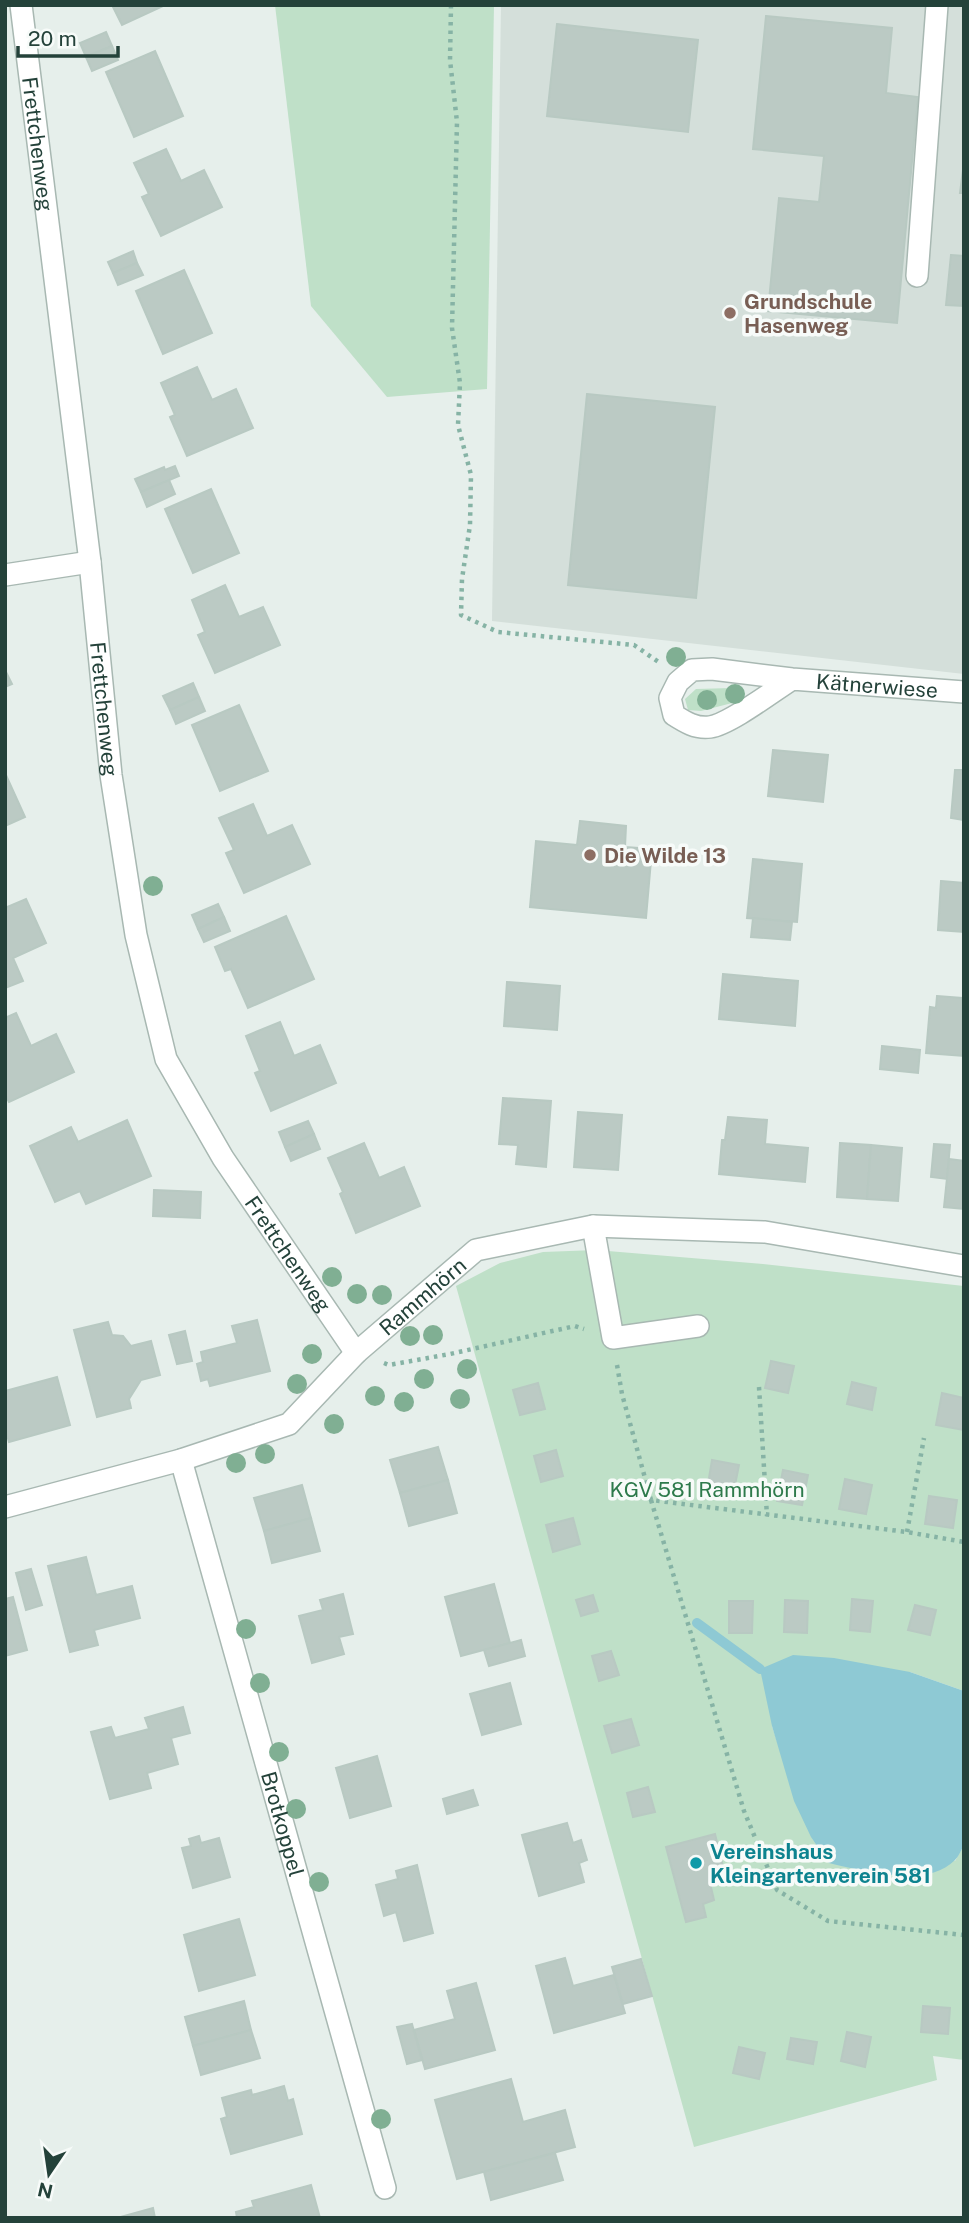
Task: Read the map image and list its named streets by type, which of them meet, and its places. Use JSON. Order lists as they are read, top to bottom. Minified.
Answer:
{"streets":{"street":["Frettchenweg","Kätnerwiese","Rammhörn","Brotkoppel"]},"crossings":[["Frettchenweg","Rammhörn"],["Rammhörn","Brotkoppel"]],"parks":["KGV 581 Rammhörn"],"places":["Grundschule Hasenweg","Die Wilde 13","Vereinshaus Kleingartenverein 581"],"scale_bar":"20 m","north":"bottom"}
